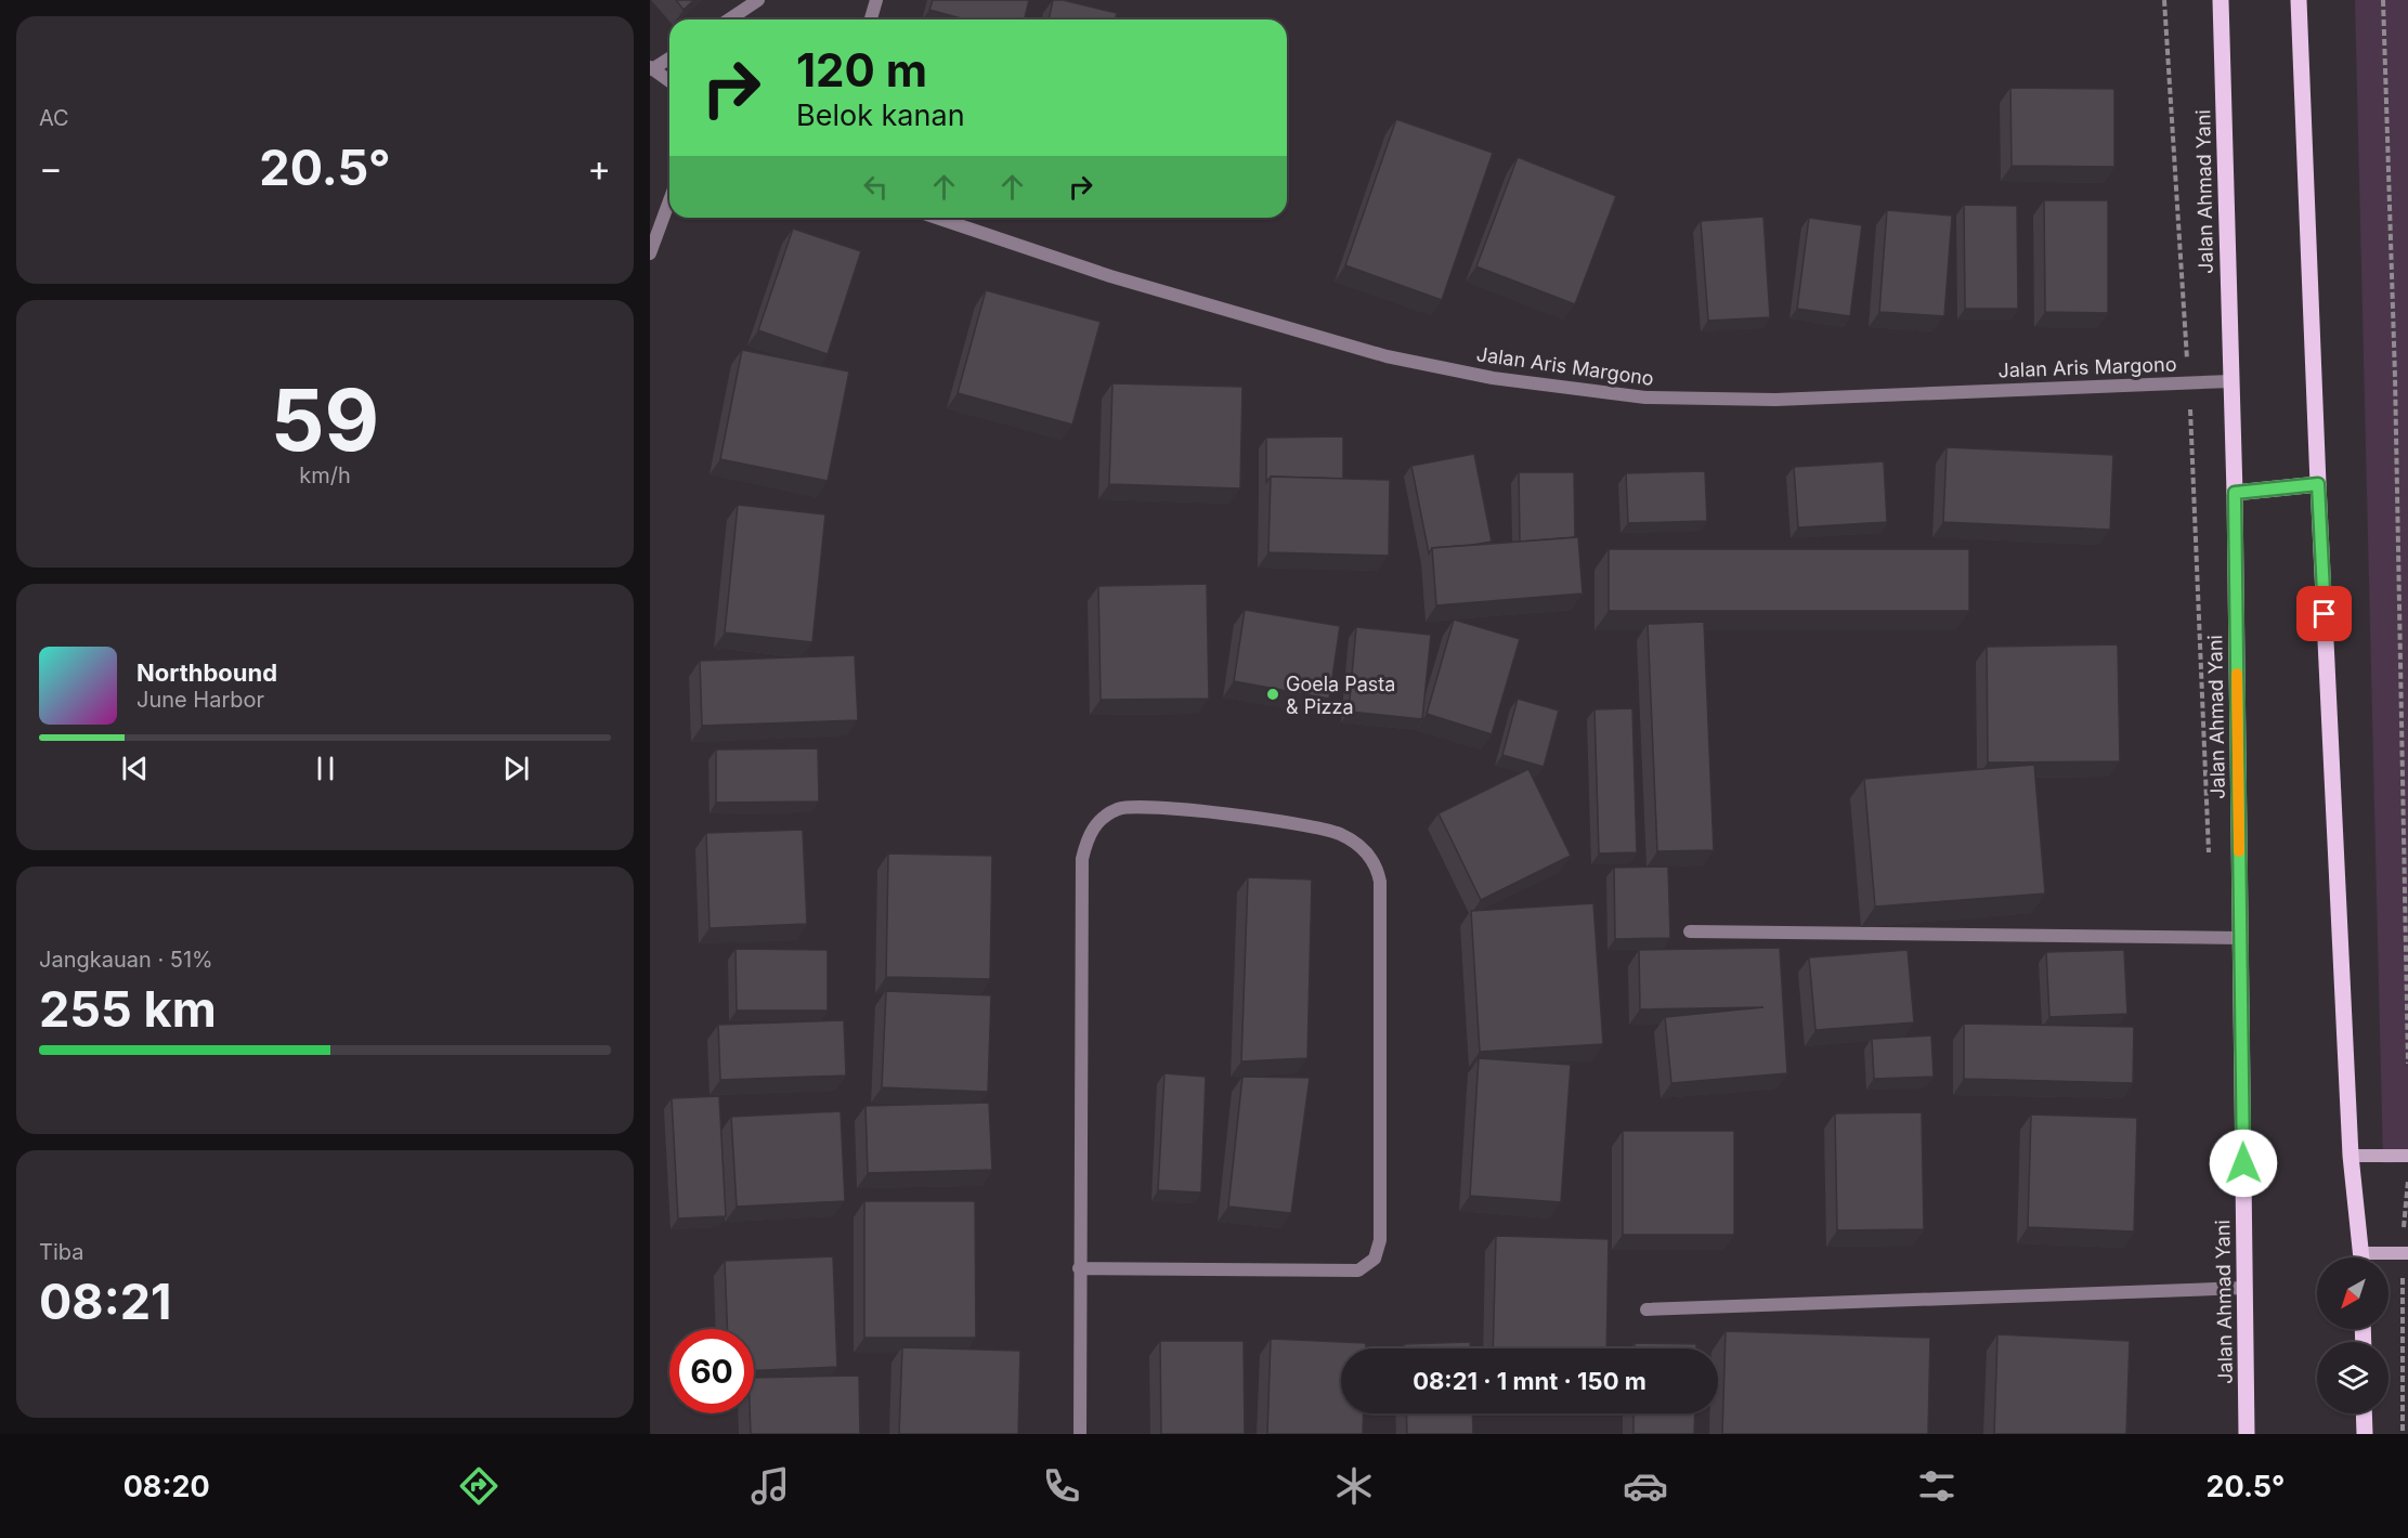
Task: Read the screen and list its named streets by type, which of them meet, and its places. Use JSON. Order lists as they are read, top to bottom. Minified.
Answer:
{"streets":{"main road":["Jalan Ahmad Yani"],"street":["Jalan Aris Margono"]},"crossings":[["Jalan Ahmad Yani","Jalan Aris Margono"]],"places":["Goela Pasta & Pizza"],"north":"bottom left","page":{"tile":["AC",["59","km/h"],["Jangkauan · 51%","255 km"],["Tiba","08:21"]],"turn":["120 m","Belok kanan"],"heat":["−","20.5°","+"],"song":["Northbound","June Harbor"],"limit":"60","trip":"08:21 · 1 mnt · 150 m","tabs":["08:20","20.5°"]}}
